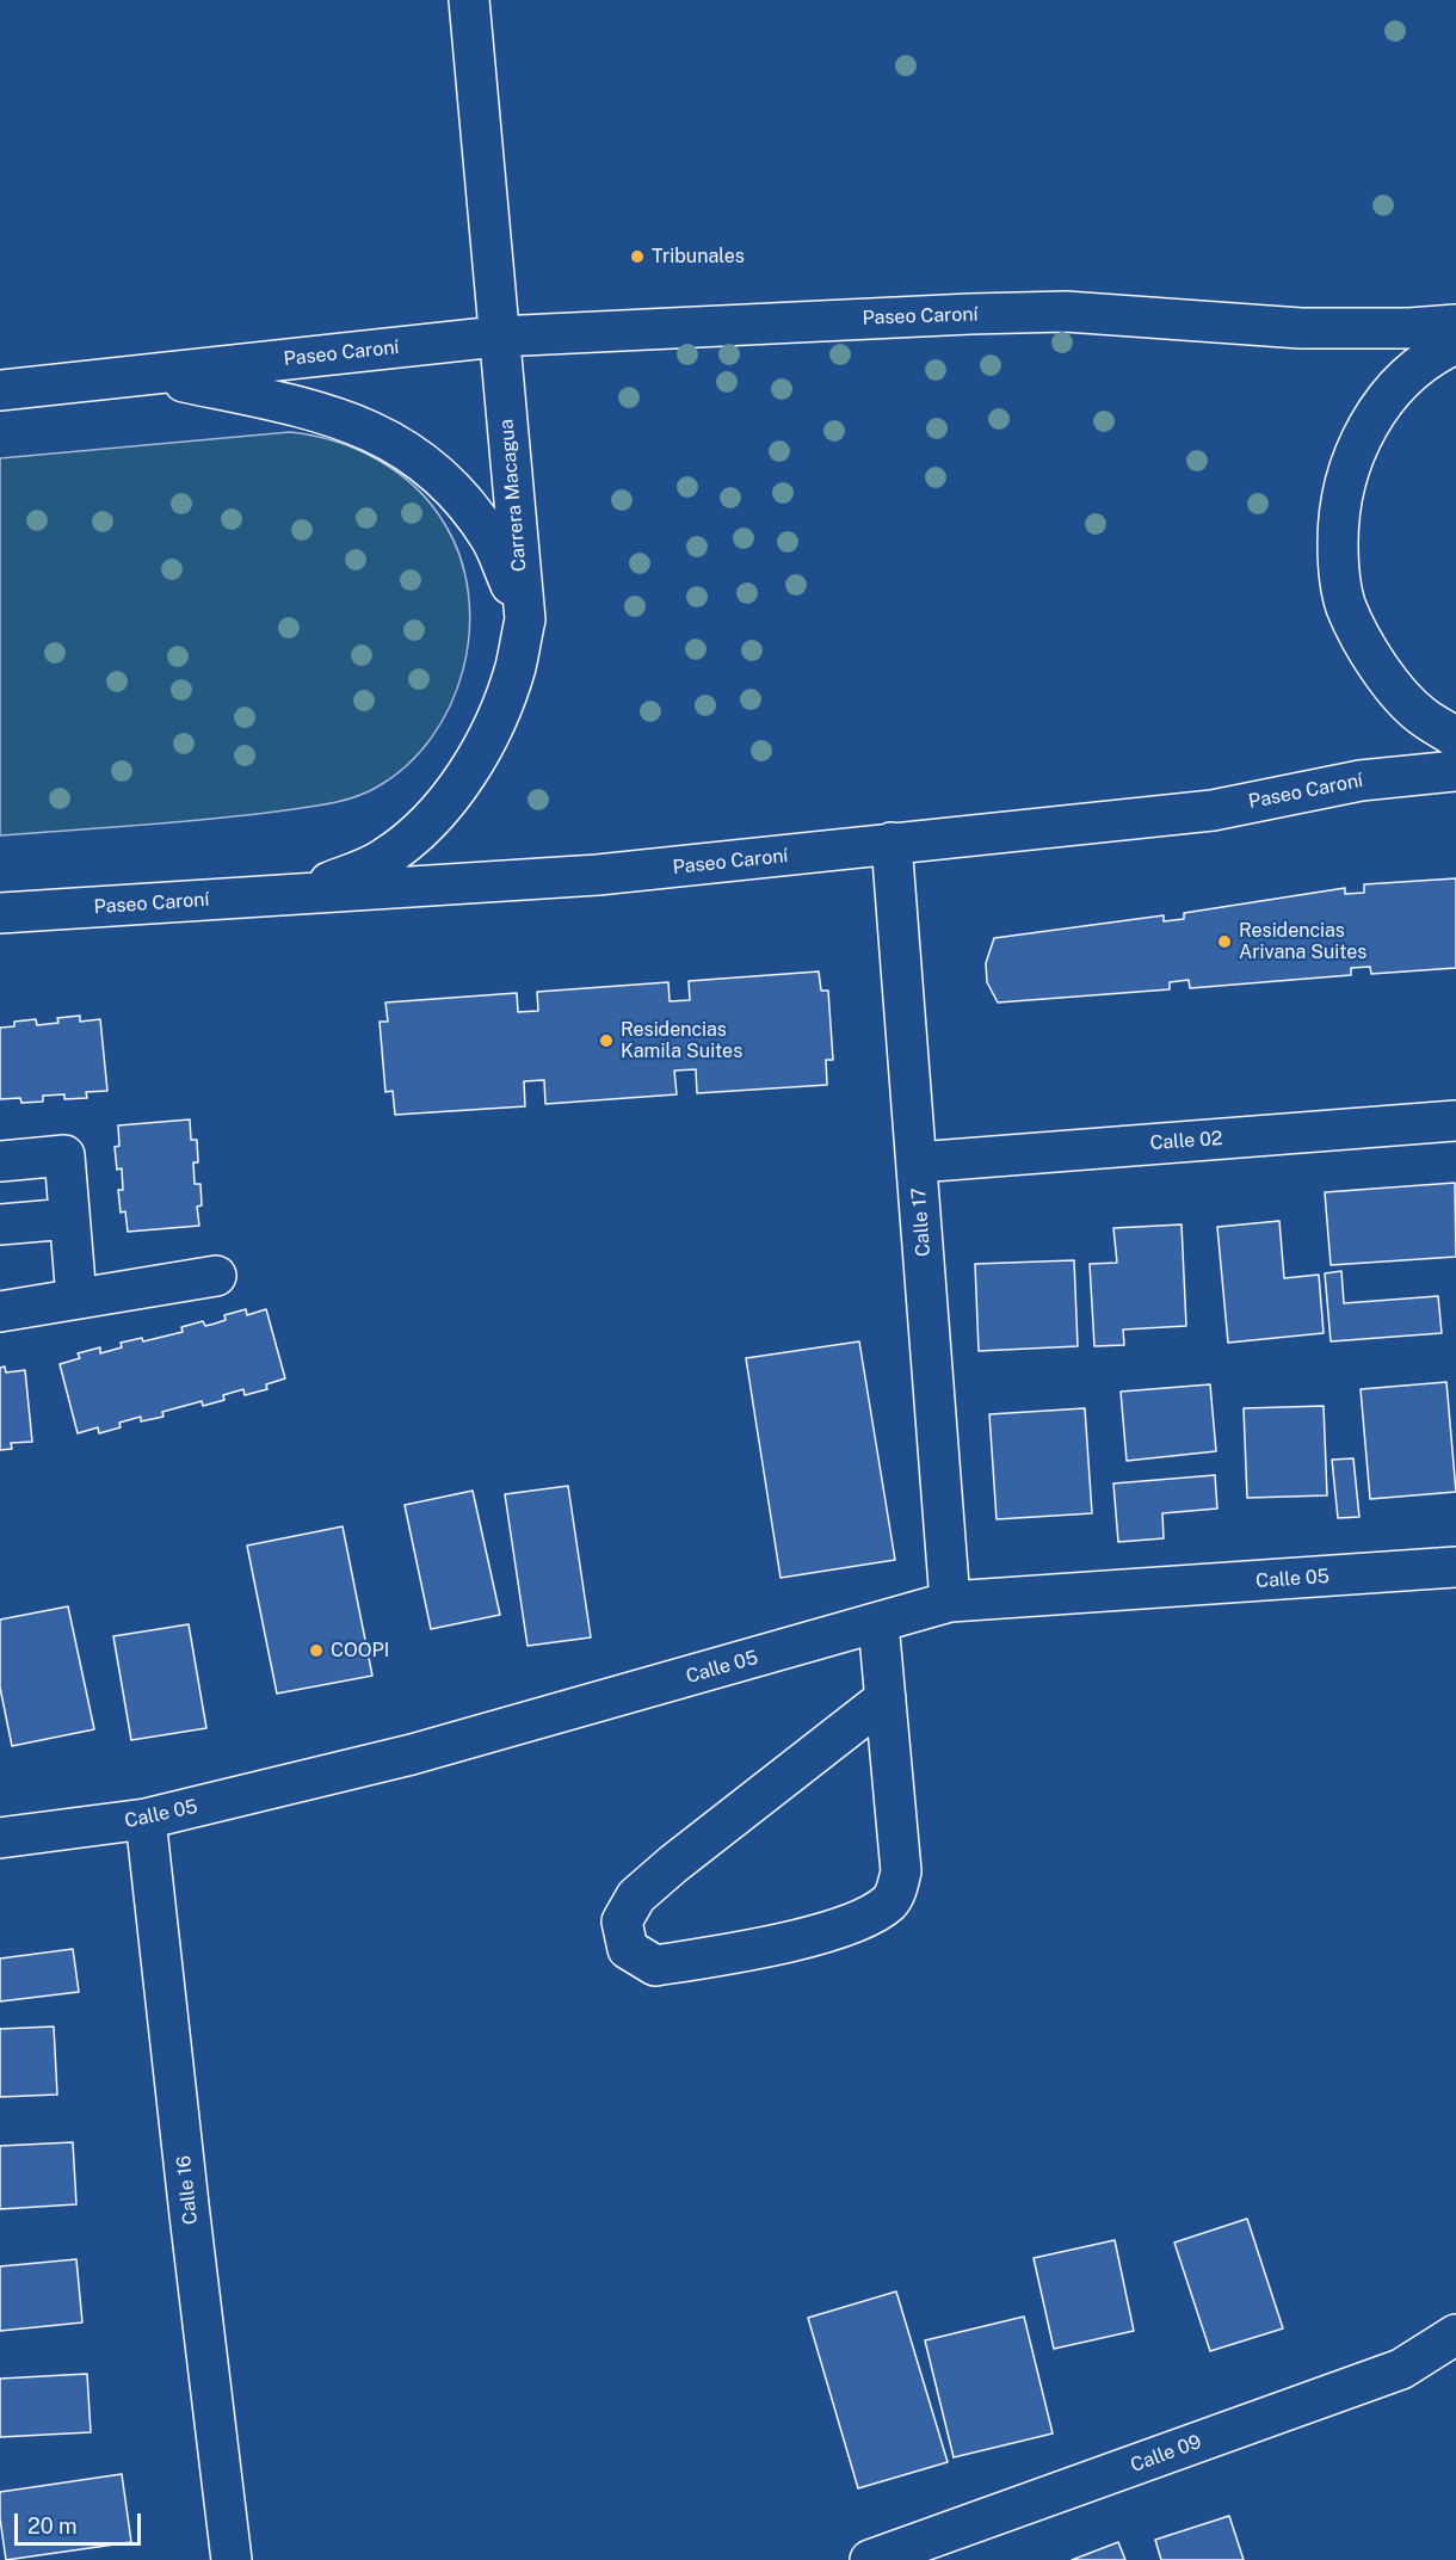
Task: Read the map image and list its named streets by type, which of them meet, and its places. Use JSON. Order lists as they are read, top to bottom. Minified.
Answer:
{"streets":{"street":["Paseo Caroní","Carrera Macagua","Calle 02","Calle 17","Calle 05","Calle 16","Calle 09"]},"crossings":[["Paseo Caroní","Carrera Macagua"],["Paseo Caroní","Calle 17"],["Calle 02","Calle 17"],["Calle 17","Calle 05"],["Calle 05","Calle 16"]],"places":["Tribunales","Residencias Arivana Suites","Residencias Kamila Suites","COOPI"],"scale_bar":"20 m"}
